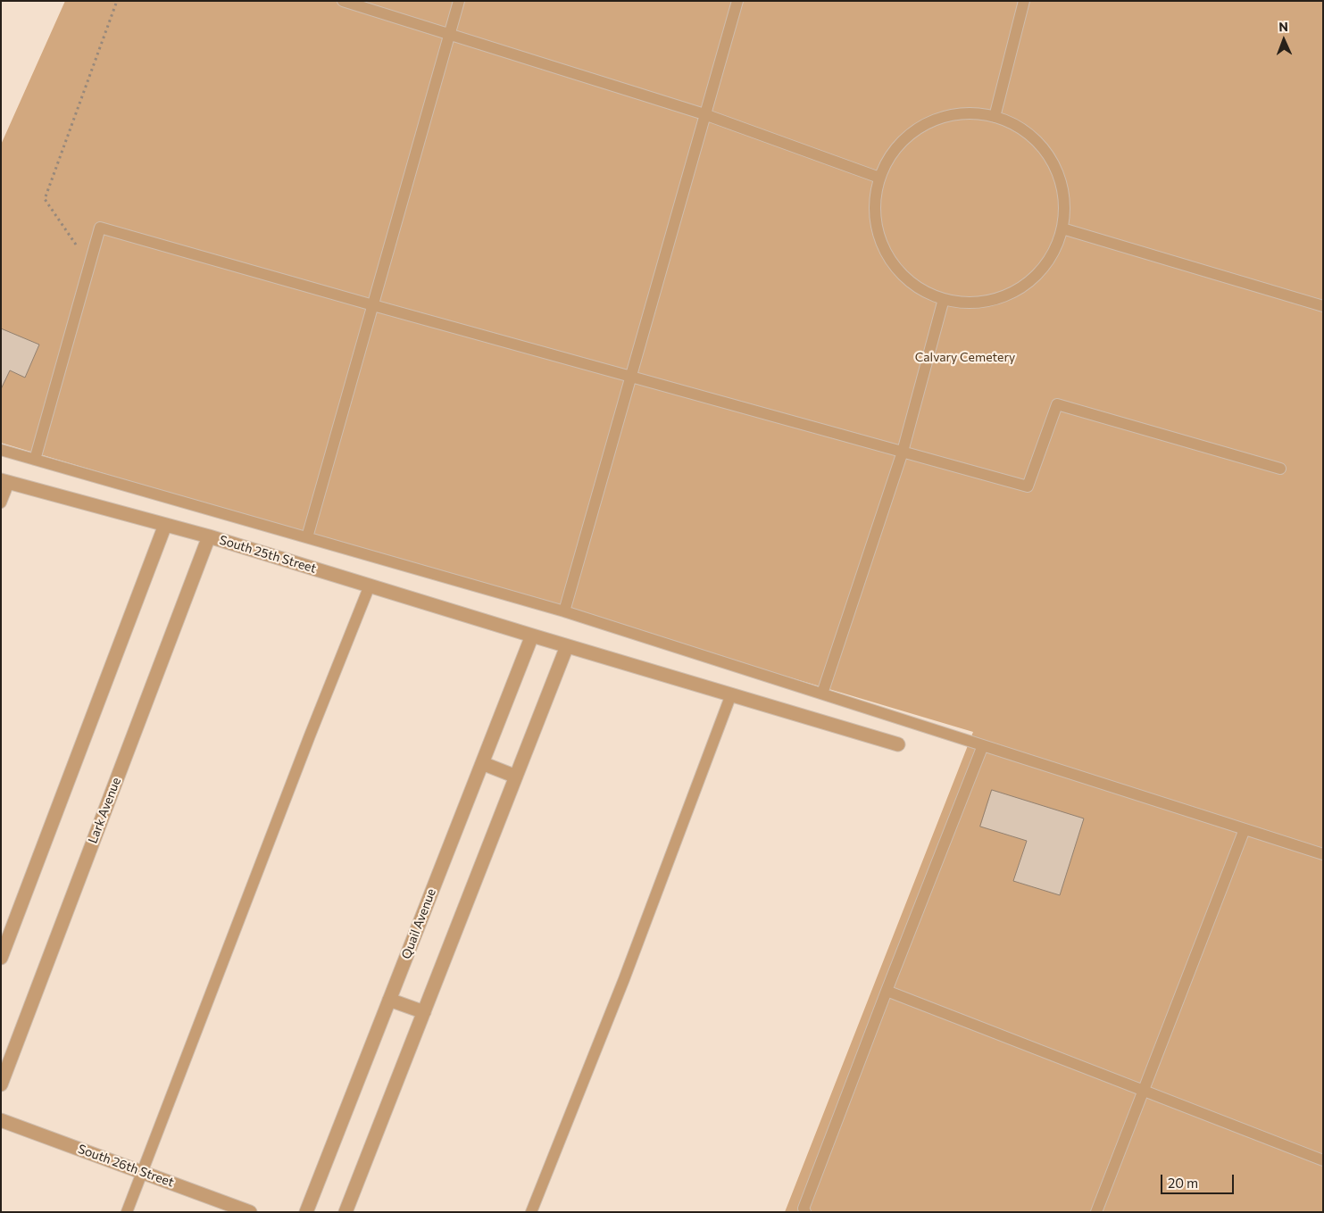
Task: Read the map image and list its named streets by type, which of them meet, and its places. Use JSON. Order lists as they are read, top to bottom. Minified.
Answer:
{"streets":{"street":["South 25th Street","Lark Avenue","Quail Avenue","South 26th Street"]},"crossings":[["South 25th Street","Lark Avenue"],["South 25th Street","Quail Avenue"]],"parks":["Calvary Cemetery"],"scale_bar":"20 m","north":"top"}
